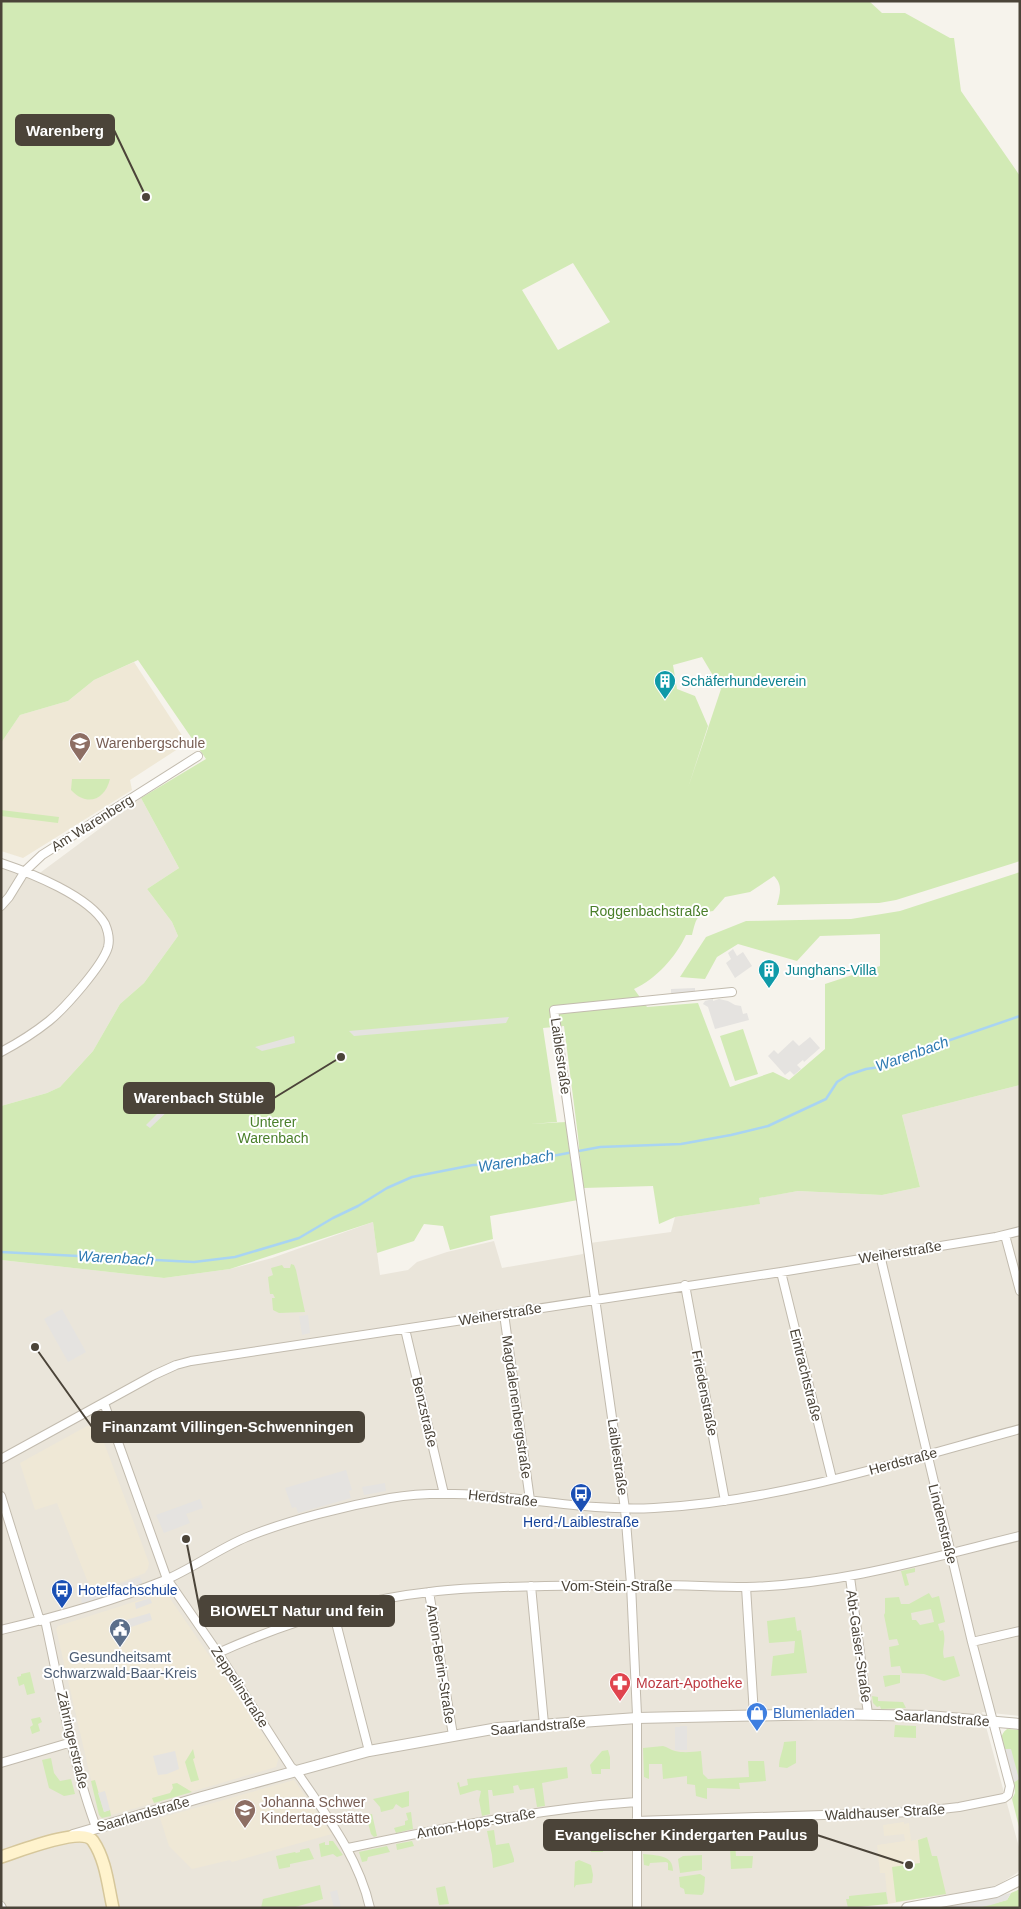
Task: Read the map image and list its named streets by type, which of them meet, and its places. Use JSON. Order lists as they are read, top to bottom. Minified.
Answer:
{"streets":{"main road":["Zähringerstraße"],"street":["Am Warenberg","Laiblestraße","Weiherstraße","Eintrachtstraße","Friedenstraße","Magdalenenbergstraße","Benzstraße","Herdstraße","Lindenstraße","Vom-Stein-Straße","Abt-Gaiser-Straße","Anton-Berin-Straße","Zeppelinstraße","Saarlandstraße","Waldhauser Straße","Anton-Hops-Straße"]},"crossings":[["Laiblestraße","Weiherstraße"],["Laiblestraße","Herdstraße"],["Laiblestraße","Vom-Stein-Straße"],["Laiblestraße","Saarlandstraße"],["Laiblestraße","Waldhauser Straße"],["Laiblestraße","Anton-Hops-Straße"],["Weiherstraße","Eintrachtstraße"],["Weiherstraße","Friedenstraße"],["Weiherstraße","Magdalenenbergstraße"],["Weiherstraße","Benzstraße"],["Weiherstraße","Lindenstraße"],["Weiherstraße","Zeppelinstraße"],["Eintrachtstraße","Herdstraße"],["Friedenstraße","Herdstraße"],["Magdalenenbergstraße","Herdstraße"],["Benzstraße","Herdstraße"],["Herdstraße","Lindenstraße"],["Herdstraße","Zeppelinstraße"],["Herdstraße","Zähringerstraße"],["Lindenstraße","Vom-Stein-Straße"],["Lindenstraße","Saarlandstraße"],["Lindenstraße","Waldhauser Straße"],["Vom-Stein-Straße","Abt-Gaiser-Straße"],["Vom-Stein-Straße","Anton-Berin-Straße"],["Vom-Stein-Straße","Zeppelinstraße"],["Abt-Gaiser-Straße","Saarlandstraße"],["Anton-Berin-Straße","Saarlandstraße"],["Zeppelinstraße","Saarlandstraße"],["Zeppelinstraße","Anton-Hops-Straße"],["Saarlandstraße","Zähringerstraße"]],"water":["Warenbach"],"parks":["Roggenbachstraße","Unterer Warenbach"],"places":{"other":["Warenberg","Warenbach Stüble","Finanzamt Villingen-Schwenningen","BIOWELT Natur und fein","Evangelischer Kindergarten Paulus"],"building":["Schäferhundeverein","Junghans-Villa"],"school or university":["Warenbergschule","Johanna Schwer Kindertagesstätte"],"bus stop":["Herd-/Laiblestraße","Hotelfachschule"],"public building":["Gesundheitsamt Schwarzwald-Baar-Kreis"],"pharmacy":["Mozart-Apotheke"],"shop":["Blumenladen"]}}
